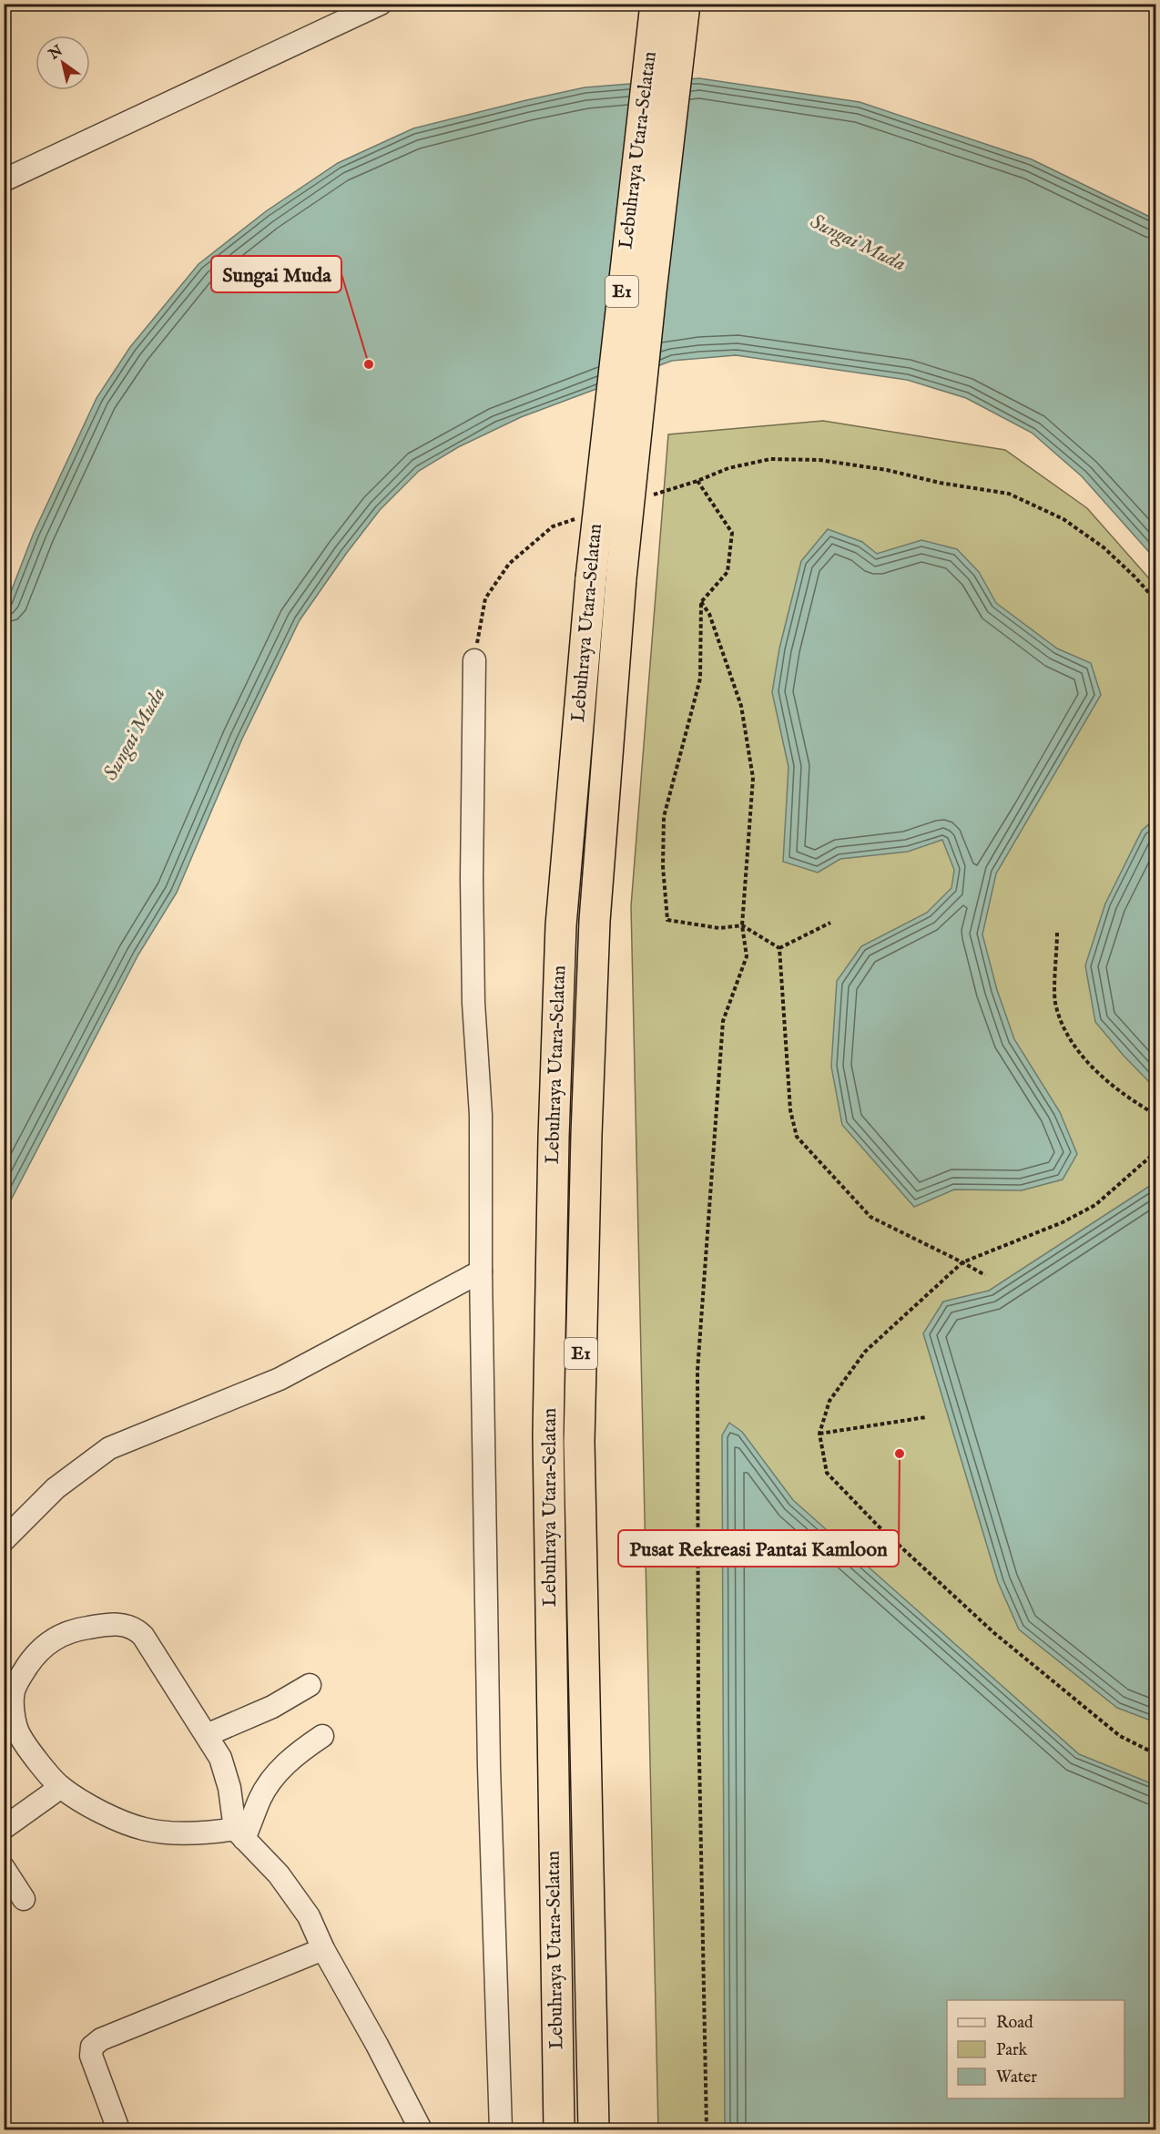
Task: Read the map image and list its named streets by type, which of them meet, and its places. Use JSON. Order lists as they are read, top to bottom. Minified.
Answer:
{"streets":{"highway":["Lebuhraya Utara–Selatan","E1"]},"water":["Sungai Muda"],"places":["Sungai Muda","Pusat Rekreasi Pantai Kamloon"],"legend":["Road","Park","Water"],"north":"top left"}
